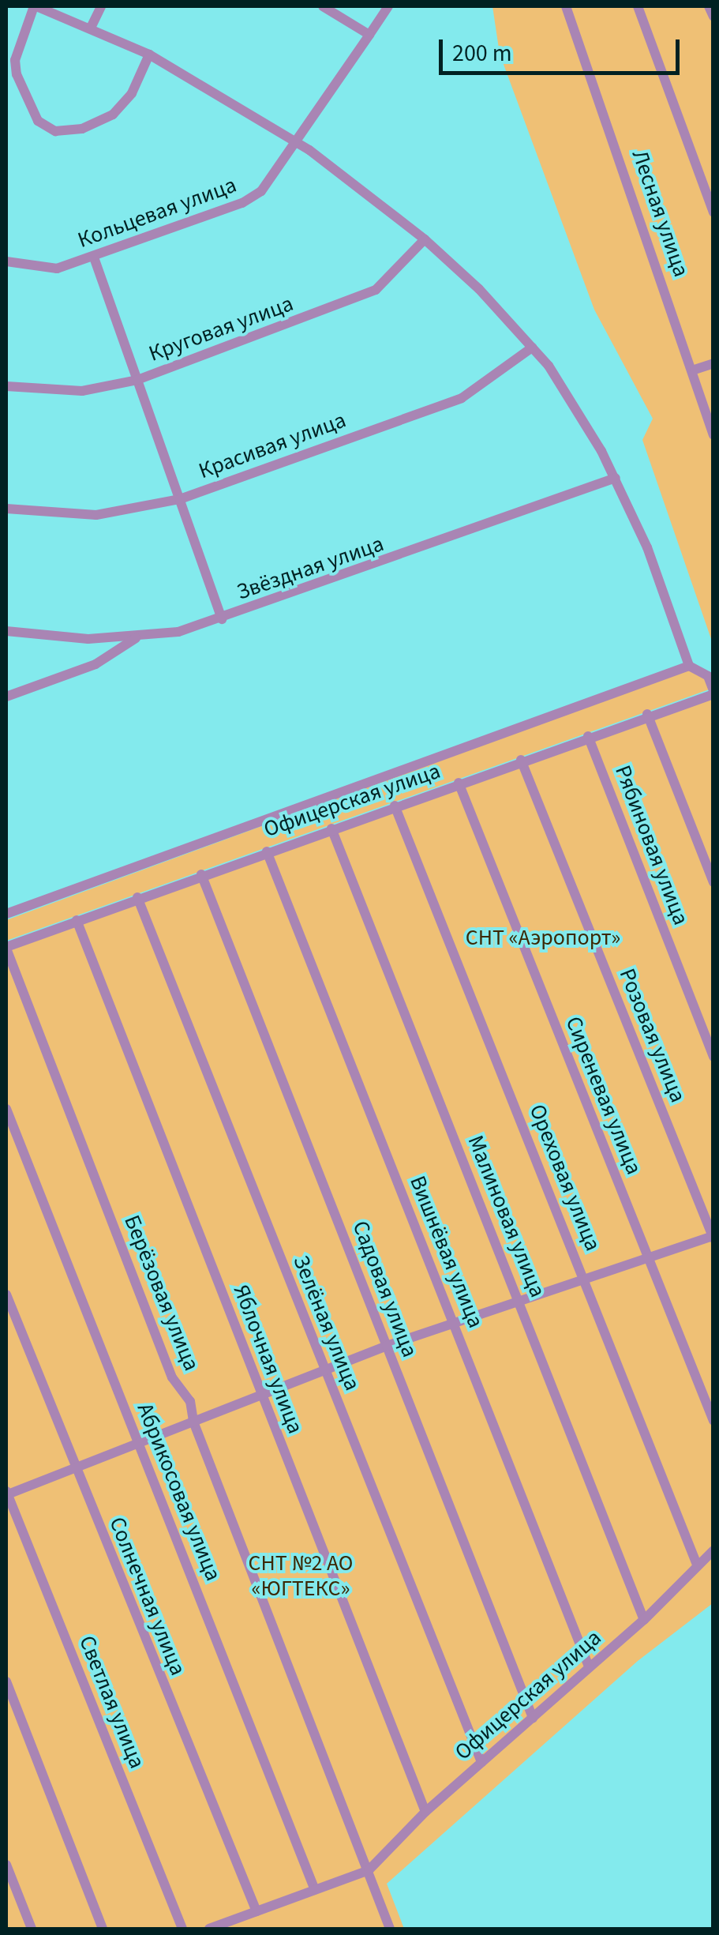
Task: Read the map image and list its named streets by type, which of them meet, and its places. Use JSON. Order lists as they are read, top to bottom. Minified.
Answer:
{"streets":{"street":["Кольцевая улица","Лесная улица","Круговая улица","Красивая улица","Звёздная улица","Офицерская улица","Рябиновая улица","Розовая улица","Сиреневая улица","Ореховая улица","Малиновая улица","Вишнёвая улица","Садовая улица","Берёзовая улица","Зелёная улица","Яблочная улица","Абрикосовая улица","Солнечная улица","Светлая улица"]},"crossings":[["Офицерская улица","Рябиновая улица"],["Офицерская улица","Розовая улица"],["Офицерская улица","Сиреневая улица"],["Офицерская улица","Ореховая улица"],["Офицерская улица","Малиновая улица"],["Офицерская улица","Вишнёвая улица"],["Офицерская улица","Садовая улица"],["Офицерская улица","Берёзовая улица"],["Офицерская улица","Зелёная улица"],["Офицерская улица","Яблочная улица"]],"parks":["СНТ «Аэропорт»","СНТ №2 АО «ЮГТЕКС»"],"scale_bar":"200 m"}
